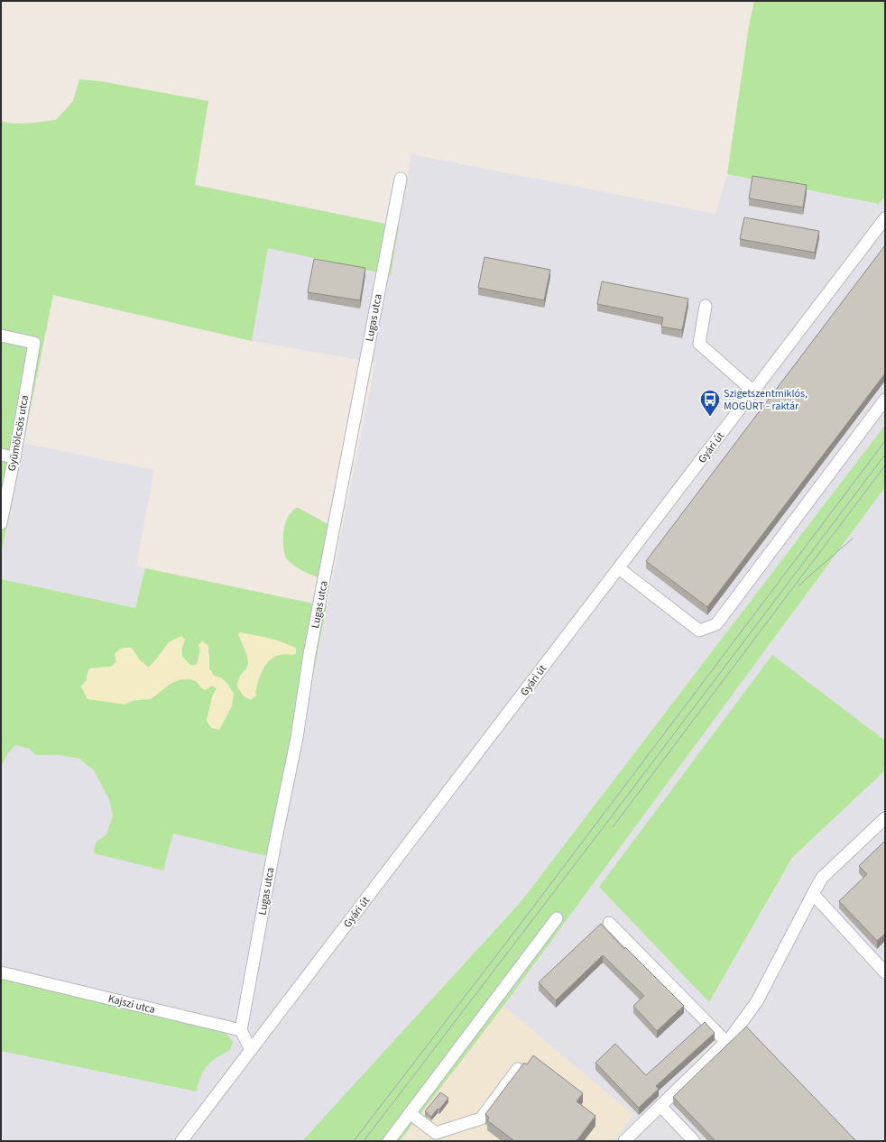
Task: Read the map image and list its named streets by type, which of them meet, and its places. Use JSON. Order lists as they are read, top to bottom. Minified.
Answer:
{"streets":{"street":["Lugas utca","Gyümölcsös utca","Gyári út","Kajszi utca"]},"crossings":[["Lugas utca","Kajszi utca"]],"places":{"bus stop":["Szigetszentmiklós, MOGÜRT - raktár"]}}
